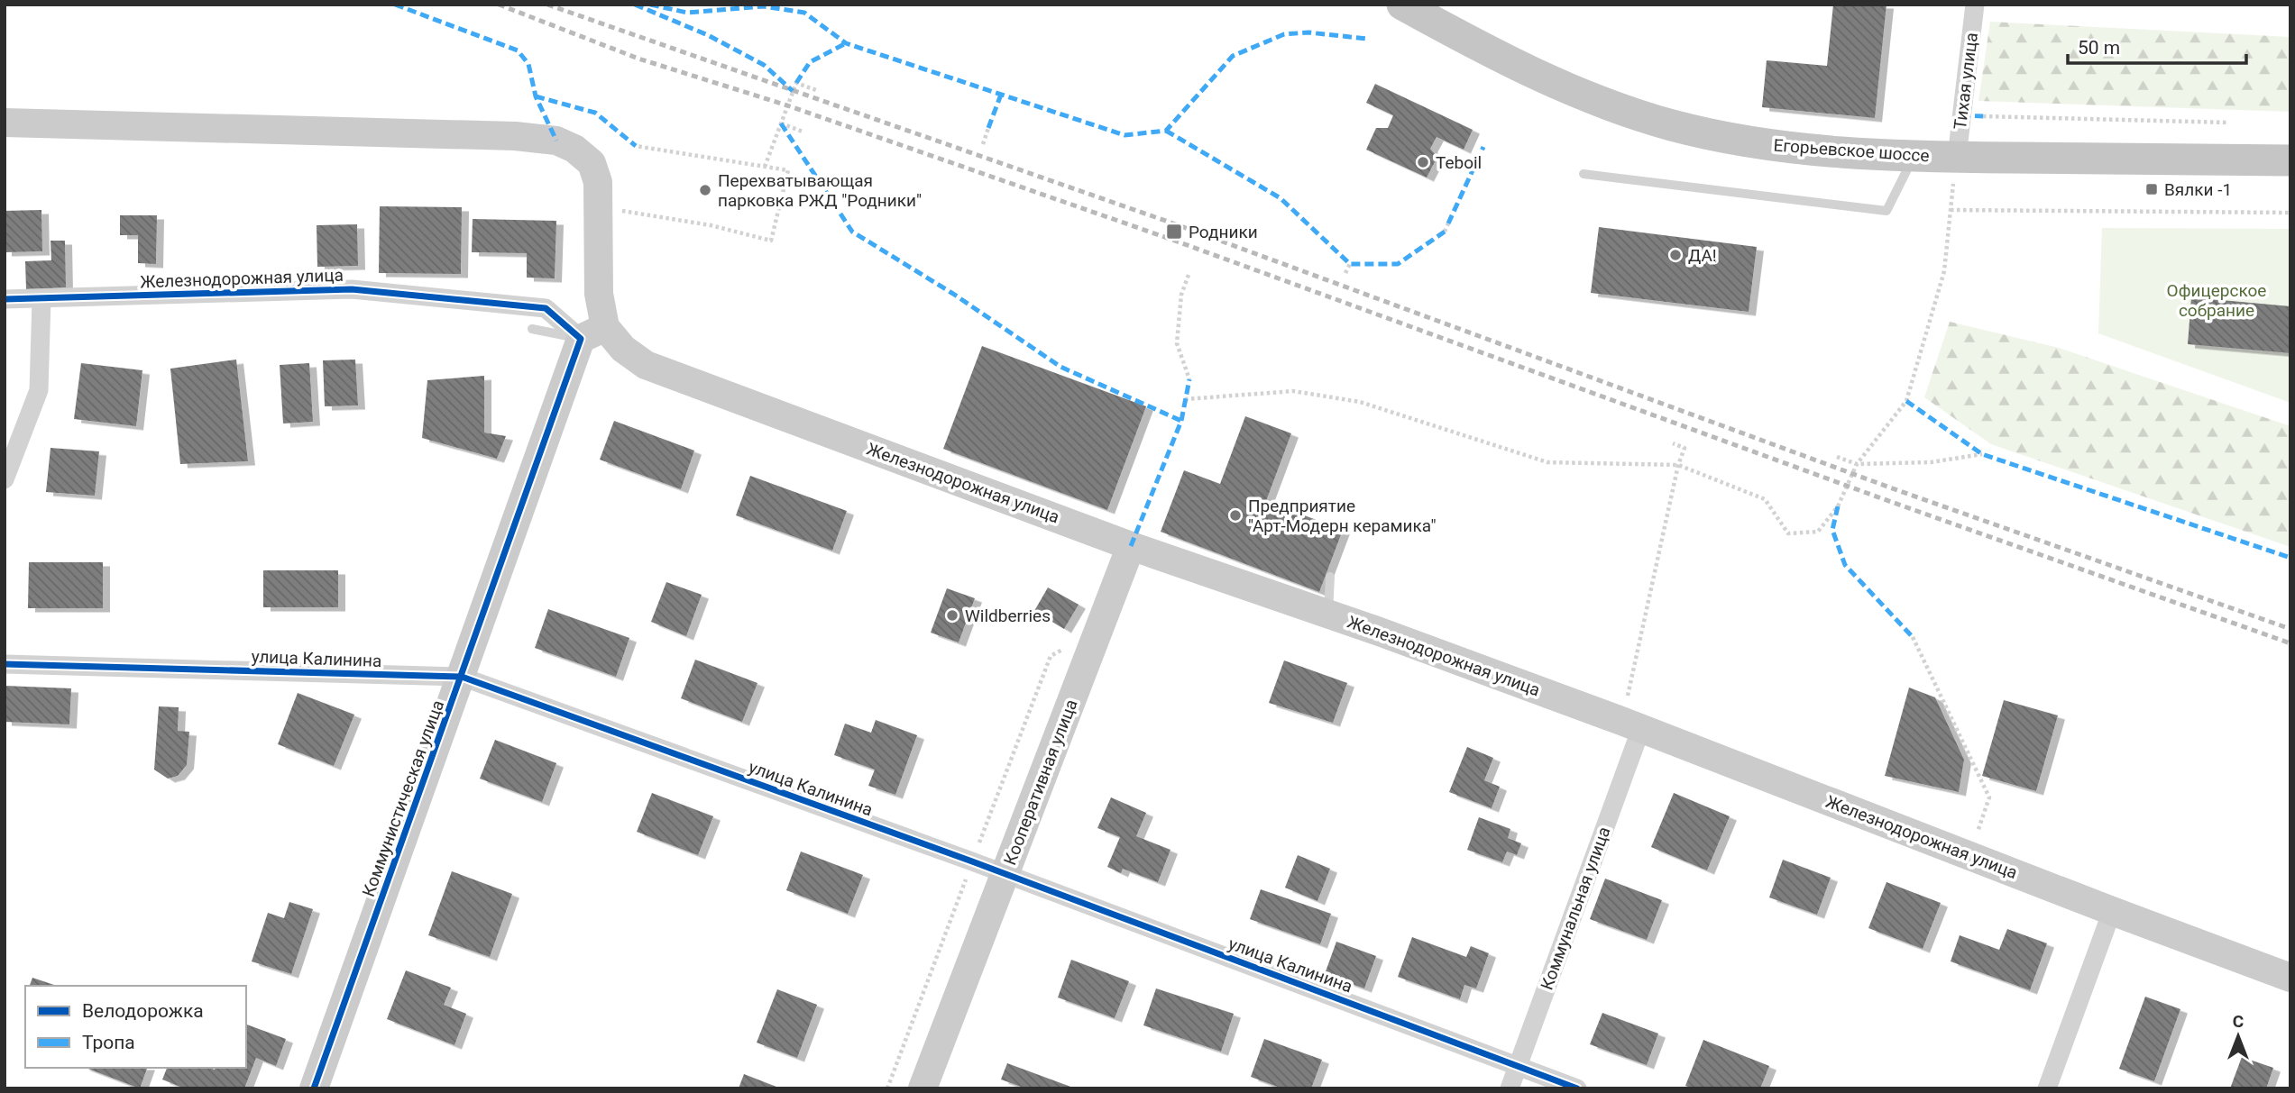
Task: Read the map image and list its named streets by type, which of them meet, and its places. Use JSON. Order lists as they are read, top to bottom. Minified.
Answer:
{"streets":{"main road":["Егорьевское шоссе","Железнодорожная улица","Кооперативная улица","Коммунистическая улица"],"street":["Тихая улица","улица Калинина","Коммунальная улица"]},"crossings":[["Тихая улица","Егорьевское шоссе"],["Железнодорожная улица","Кооперативная улица"],["Железнодорожная улица","Коммунистическая улица"],["Железнодорожная улица","Коммунальная улица"],["улица Калинина","Кооперативная улица"],["улица Калинина","Коммунистическая улица"],["улица Калинина","Коммунальная улица"]],"parks":["Офицерское собрание"],"places":{"other":["Teboil","Перехватывающая парковка РЖД \"Родники\"","ДА!","Предприятие \"Арт-Модерн керамика\"","Wildberries"],"transit":["Вялки -1","Родники"]},"legend":["Велодорожка","Тропа"],"scale_bar":"50 m","north":"top"}
